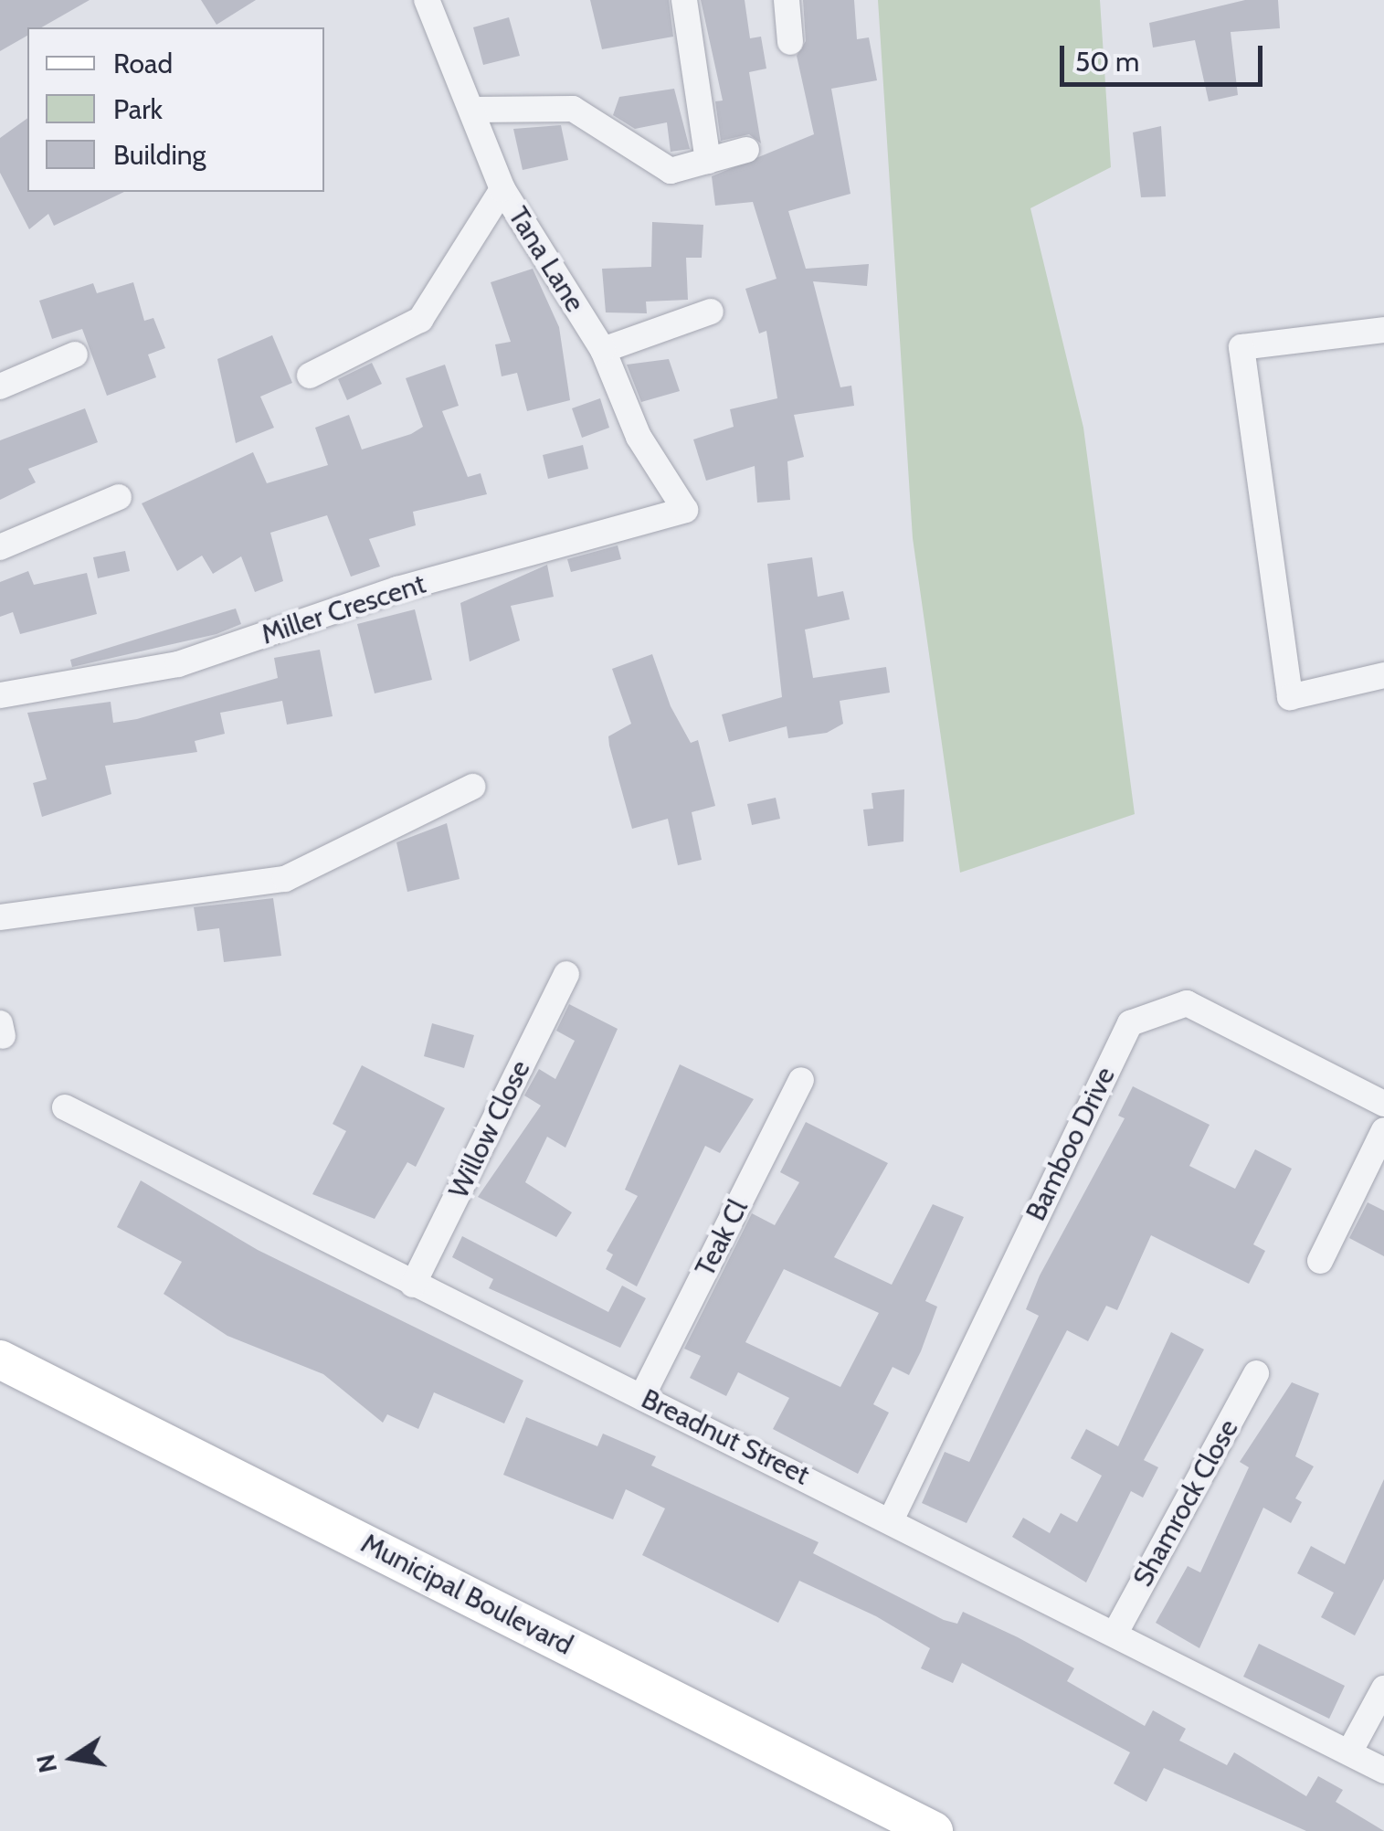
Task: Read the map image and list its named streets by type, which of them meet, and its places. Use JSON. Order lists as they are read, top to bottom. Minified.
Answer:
{"streets":{"main road":["Municipal Boulevard"],"street":["Tana Lane","Miller Crescent","Willow Close","Bamboo Drive","Teak Cl","Breadnut Street","Shamrock Close"]},"crossings":[["Tana Lane","Miller Crescent"],["Willow Close","Breadnut Street"],["Bamboo Drive","Breadnut Street"],["Teak Cl","Breadnut Street"],["Breadnut Street","Shamrock Close"]],"legend":["Road","Park","Building"],"scale_bar":"50 m","north":"left"}
